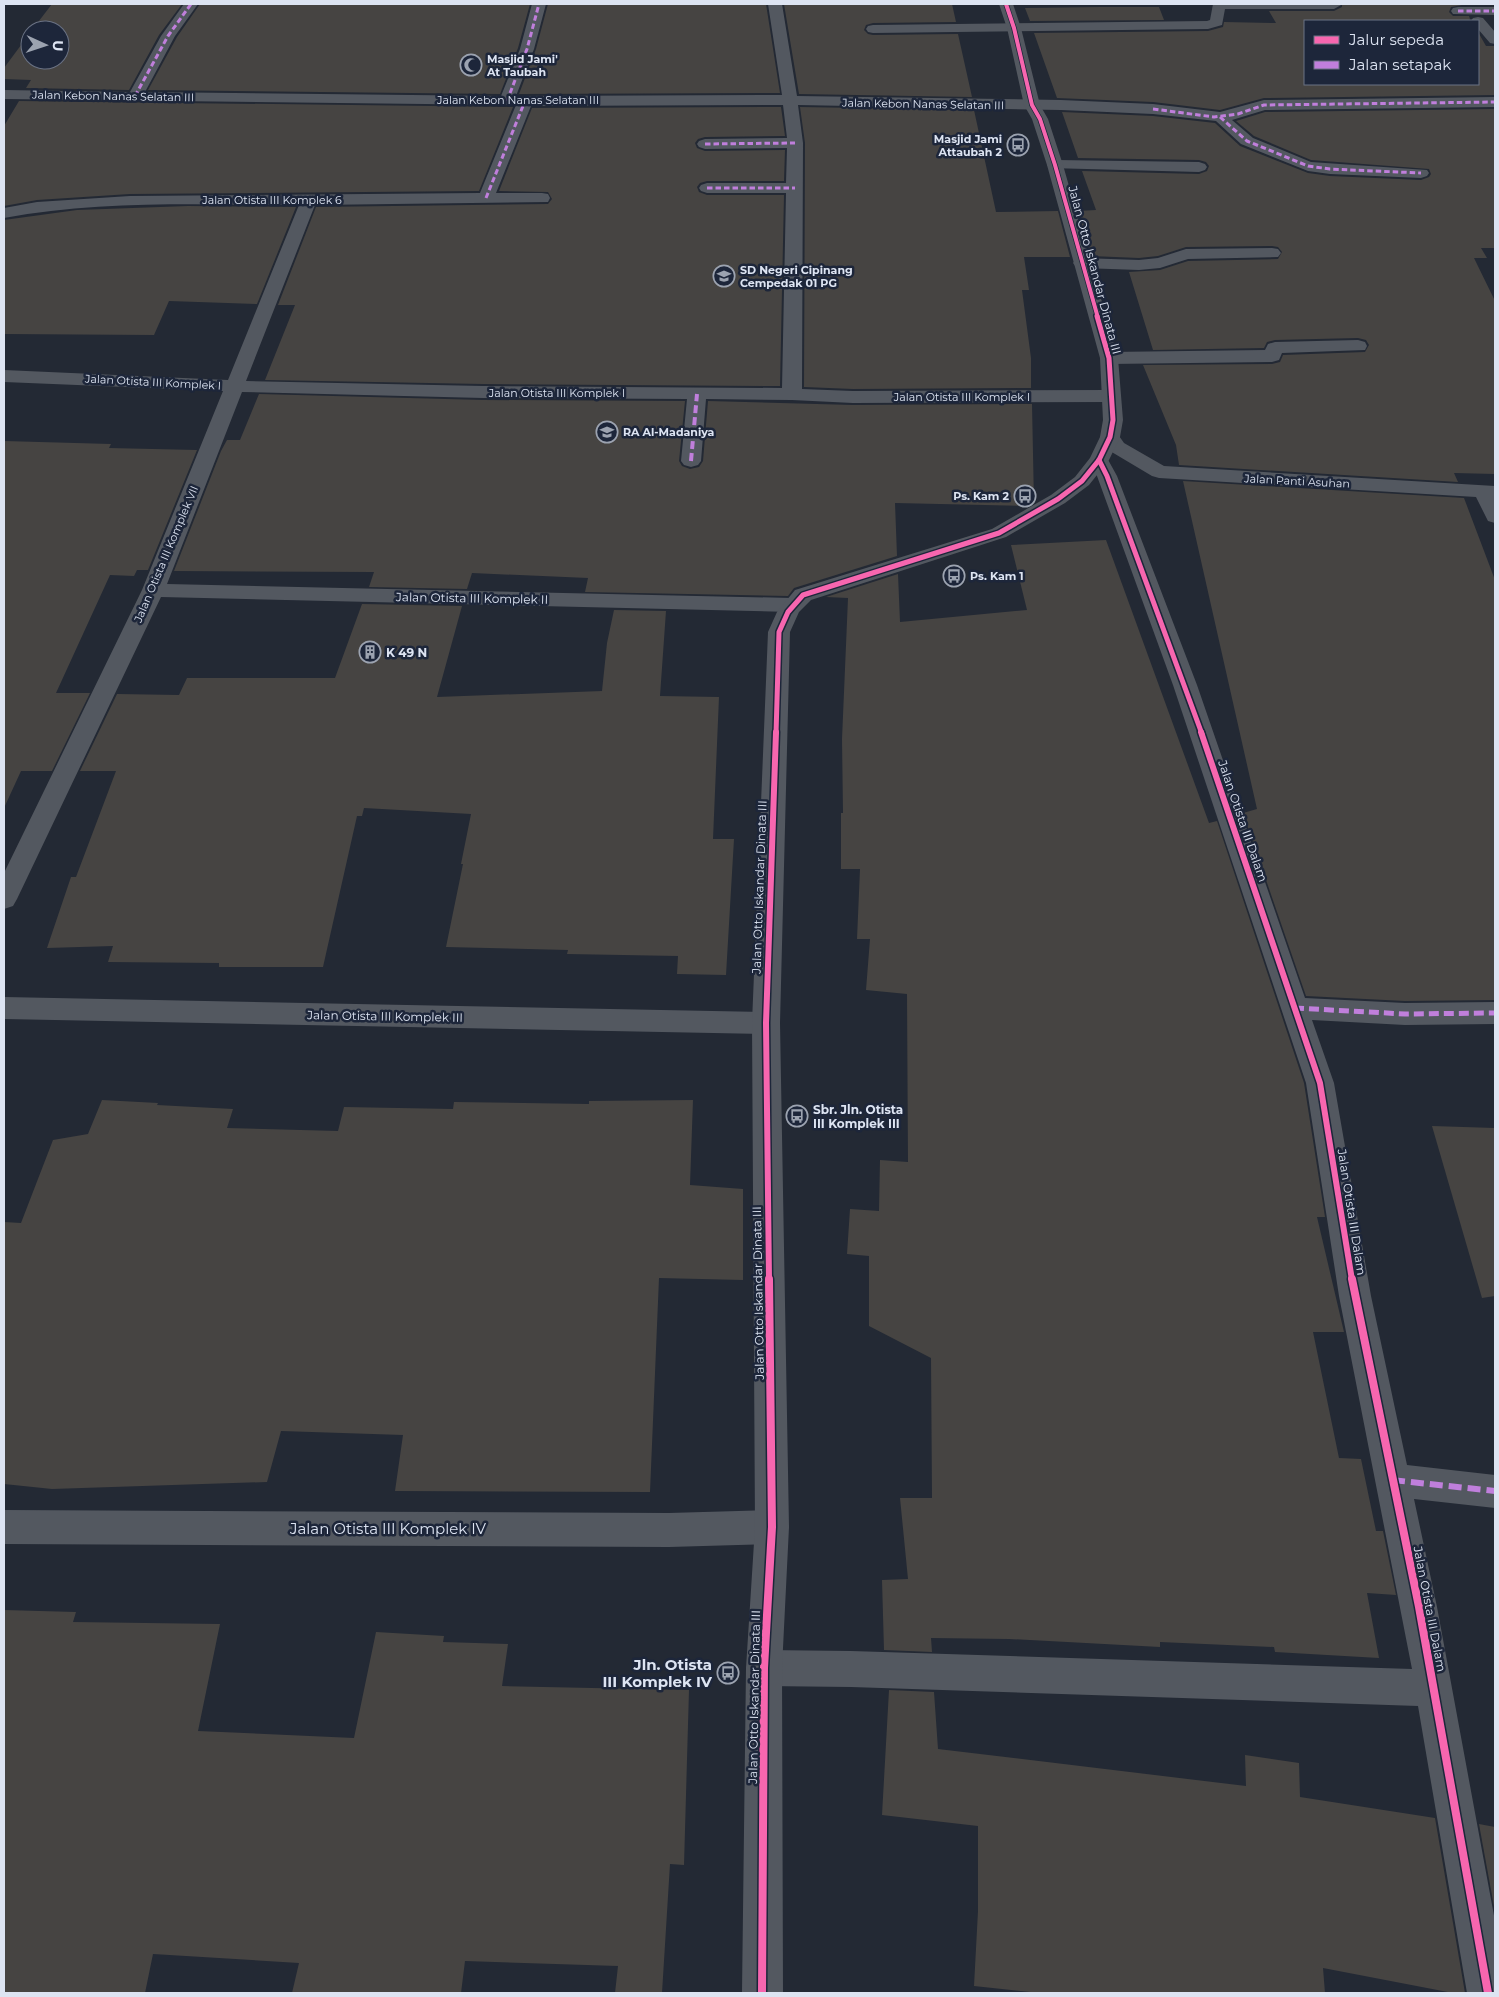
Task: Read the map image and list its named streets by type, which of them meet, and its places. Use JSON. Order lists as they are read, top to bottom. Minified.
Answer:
{"streets":{"street":["Jalan Kebon Nanas Selatan III","Jalan Otista III Komplek 6","Jalan Otto Iskandar Dinata III","Jalan Otista III Komplek I","Jalan Panti Asuhan","Jalan Otista III Komplek VII","Jalan Otista III Komplek II","Jalan Otista III Dalam","Jalan Otista III Komplek III","Jalan Otista III Komplek IV"]},"crossings":[["Jalan Kebon Nanas Selatan III","Jalan Otto Iskandar Dinata III"],["Jalan Otista III Komplek 6","Jalan Otista III Komplek VII"],["Jalan Otto Iskandar Dinata III","Jalan Otista III Komplek I"],["Jalan Otto Iskandar Dinata III","Jalan Panti Asuhan"],["Jalan Otto Iskandar Dinata III","Jalan Otista III Komplek II"],["Jalan Otto Iskandar Dinata III","Jalan Otista III Dalam"],["Jalan Otto Iskandar Dinata III","Jalan Otista III Komplek III"],["Jalan Otto Iskandar Dinata III","Jalan Otista III Komplek IV"],["Jalan Otista III Komplek I","Jalan Otista III Komplek VII"],["Jalan Panti Asuhan","Jalan Otista III Dalam"],["Jalan Otista III Komplek VII","Jalan Otista III Komplek II"]],"places":{"mosque":["Masjid Jami' At Taubah"],"bus stop":["Masjid Jami Attaubah 2","Ps. Kam 2","Ps. Kam 1","Sbr. Jln. Otista III Komplek III","Jln. Otista III Komplek IV"],"school or university":["SD Negeri Cipinang Cempedak 01 PG","RA Al-Madaniya"],"building":["K 49 N"]},"legend":["Jalur sepeda","Jalan setapak"],"north":"right"}
